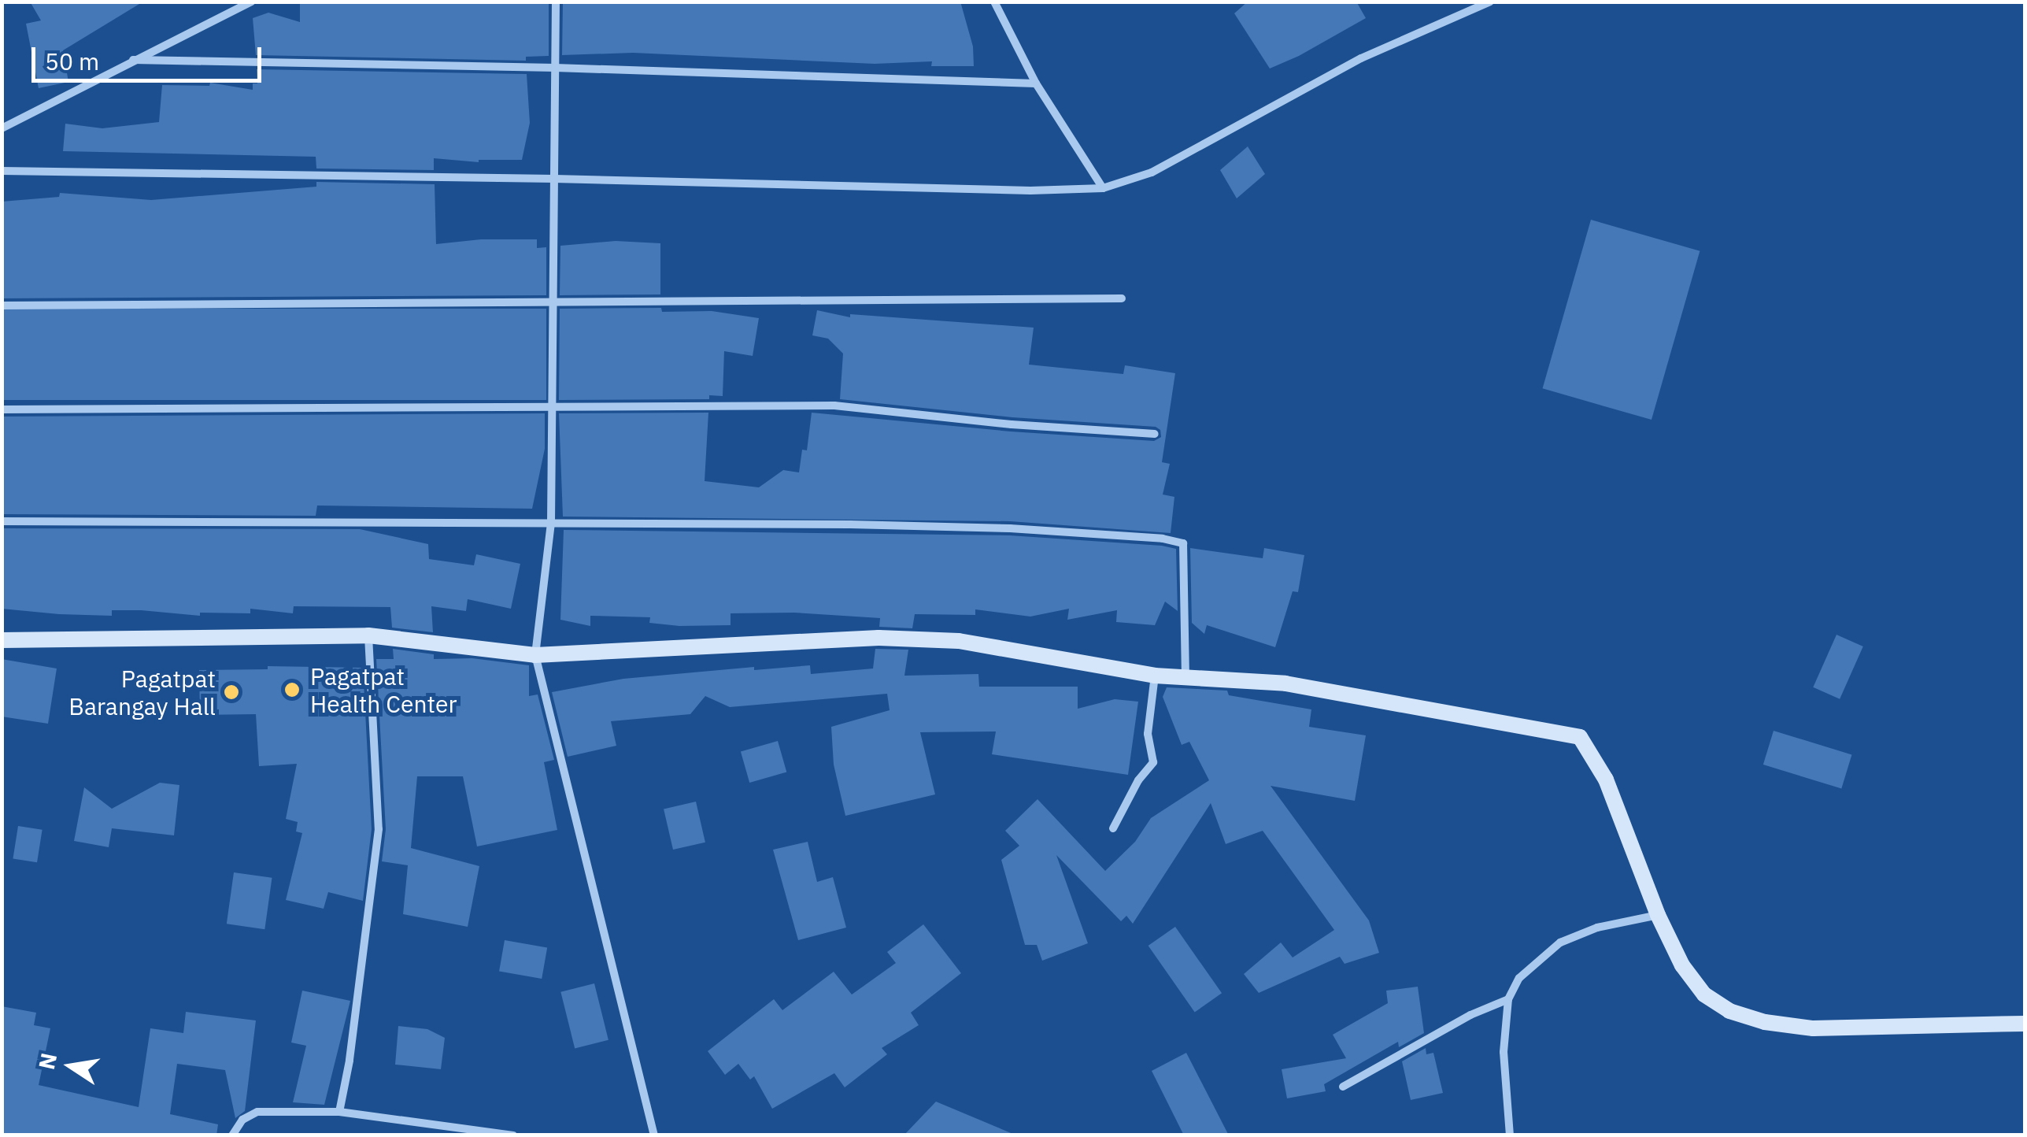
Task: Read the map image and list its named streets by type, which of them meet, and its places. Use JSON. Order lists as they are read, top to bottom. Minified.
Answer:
{"places":["Pagatpat Health Center","Pagatpat Barangay Hall"],"scale_bar":"50 m","north":"left"}
